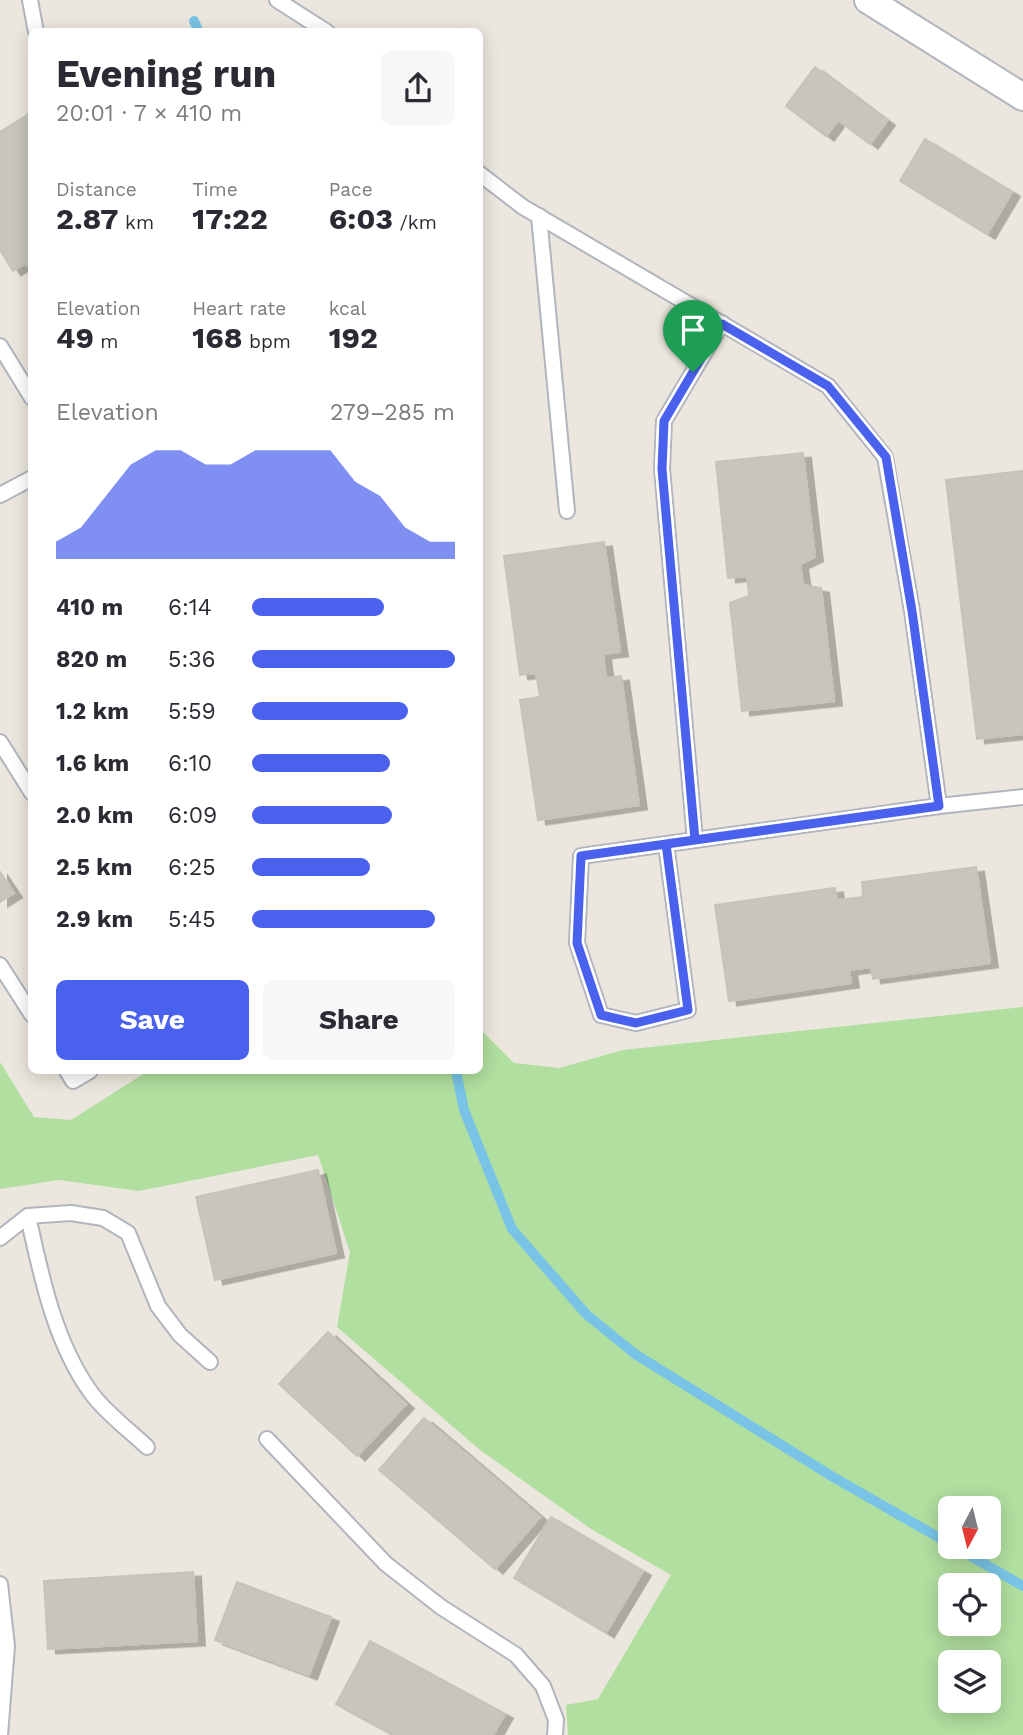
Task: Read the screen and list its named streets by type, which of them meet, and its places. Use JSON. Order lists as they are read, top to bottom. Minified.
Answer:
{"north":"bottom","page":{"heading":["Evening run","20:01 · 7 × 410 m"],"stats":[["Distance","2.87 km"],["Time","17:22"],["Pace","6:03 /km"],["Elevation","49 m"],["Heart rate","168 bpm"],["kcal","192"]],"chart":["Elevation","279–285 m"],"list":[{"name":"410 m","note":"6:14"},{"name":"820 m","note":"5:36"},{"name":"1.2 km","note":"5:59"},{"name":"1.6 km","note":"6:10"},{"name":"2.0 km","note":"6:09"},{"name":"2.5 km","note":"6:25"},{"name":"2.9 km","note":"5:45"}],"buttons":["Save","Share"]}}
